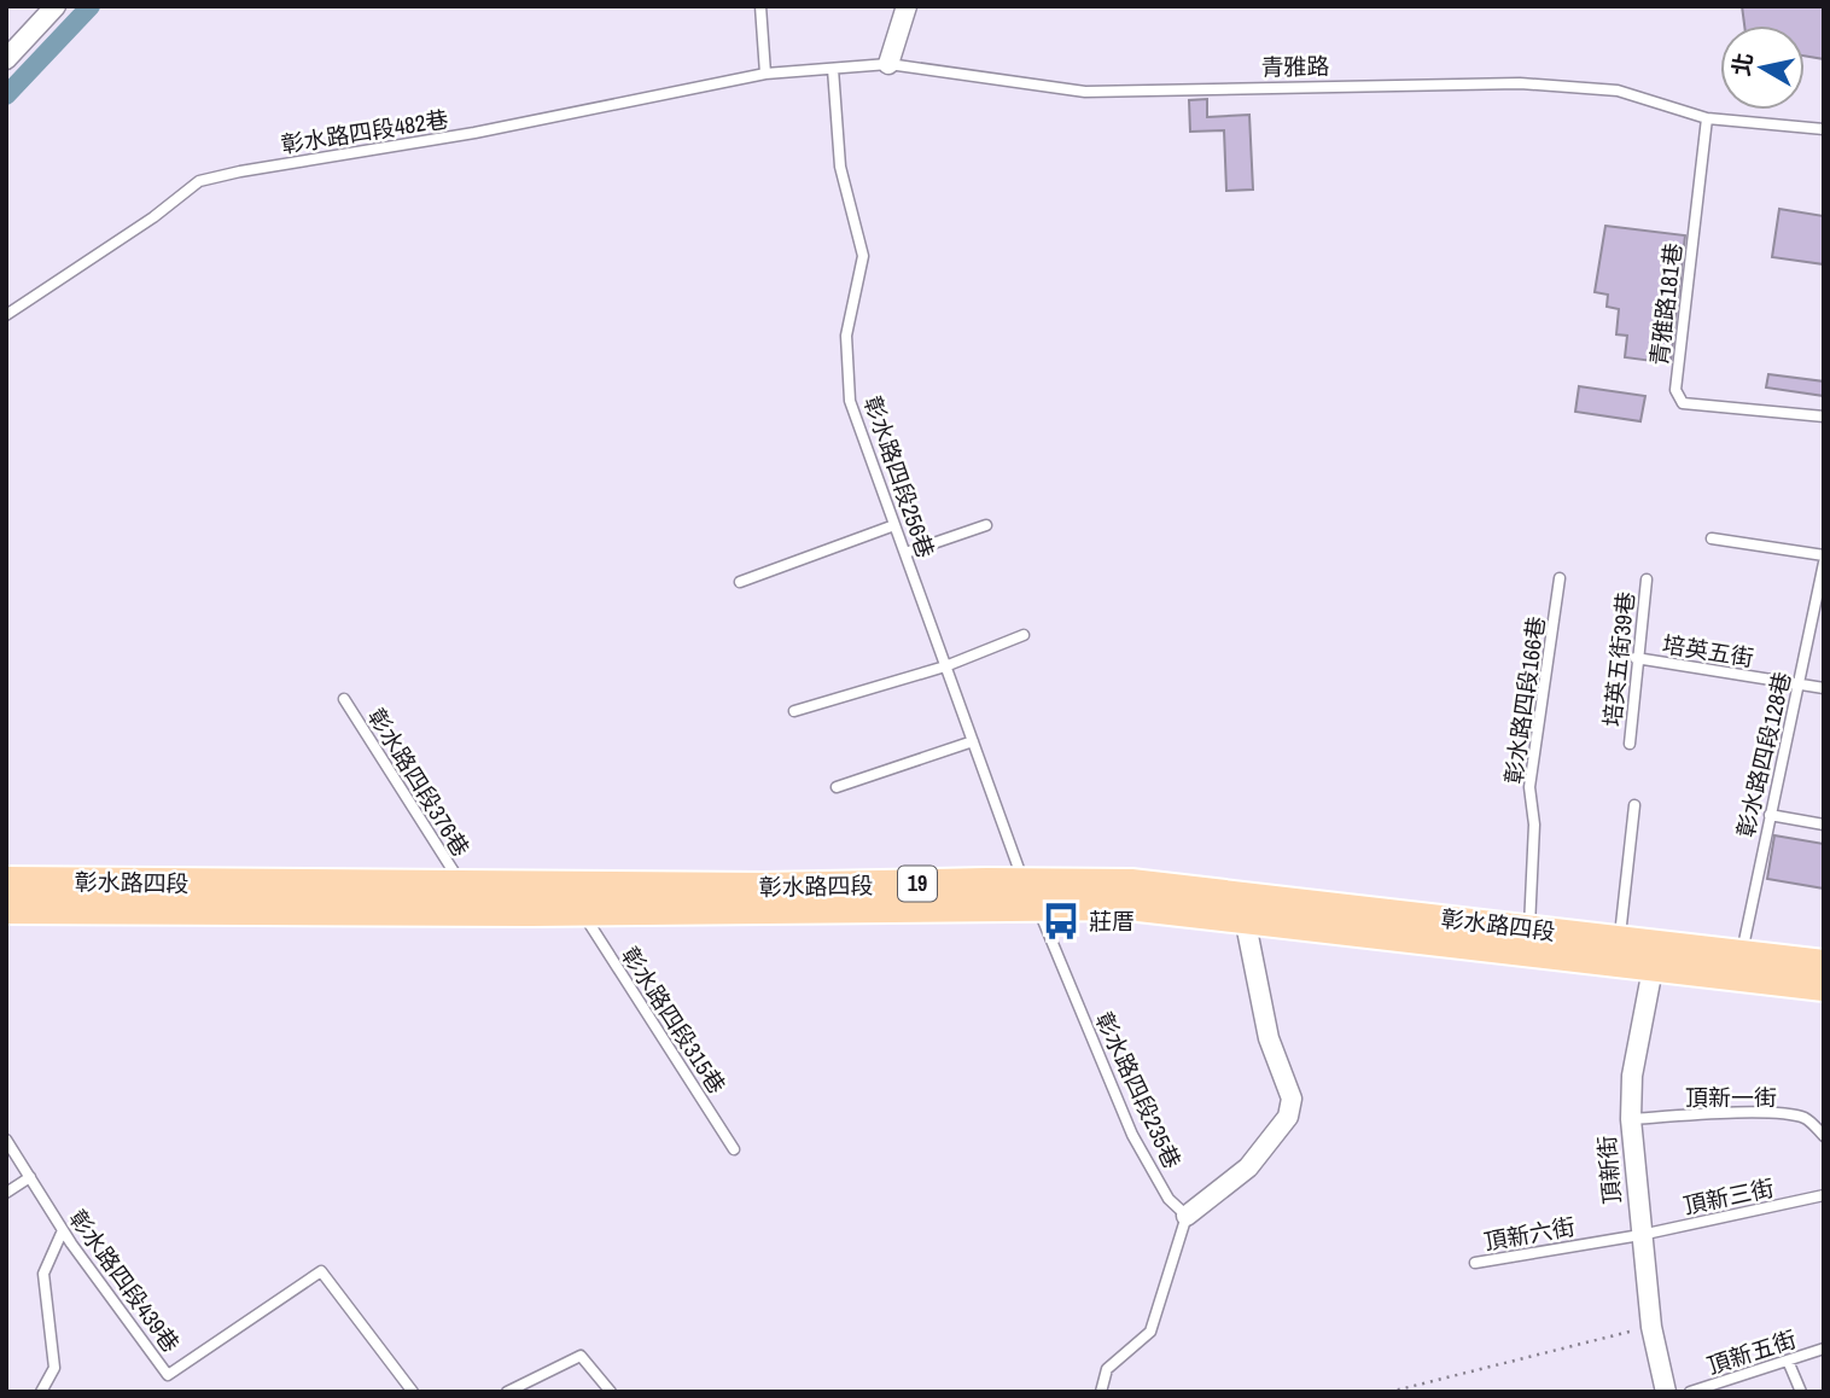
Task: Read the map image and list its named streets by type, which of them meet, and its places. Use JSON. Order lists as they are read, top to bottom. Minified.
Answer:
{"streets":{"main road":["彰水路四段","19"],"street":["頂新街"],"lane":["青雅路","彰水路四段482巷","青雅路181巷","彰水路四段256巷","培英五街","培英五街39巷","彰水路四段166巷","彰水路四段128巷","彰水路四段376巷","彰水路四段315巷","彰水路四段235巷","頂新一街","頂新三街","頂新六街","彰水路四段439巷","頂新五街"]},"crossings":[["青雅路","彰水路四段482巷"],["青雅路","青雅路181巷"],["青雅路","彰水路四段256巷"],["彰水路四段256巷","彰水路四段"],["彰水路四段256巷","彰水路四段235巷"],["培英五街","培英五街39巷"],["培英五街","彰水路四段128巷"],["彰水路四段166巷","彰水路四段"],["彰水路四段128巷","彰水路四段"],["彰水路四段376巷","彰水路四段"],["彰水路四段","彰水路四段315巷"],["彰水路四段","彰水路四段235巷"],["彰水路四段","頂新街"],["頂新一街","頂新街"],["頂新街","頂新三街"],["頂新街","頂新六街"],["頂新三街","頂新六街"]],"places":{"bus stop":["莊厝"]},"north":"left"}
